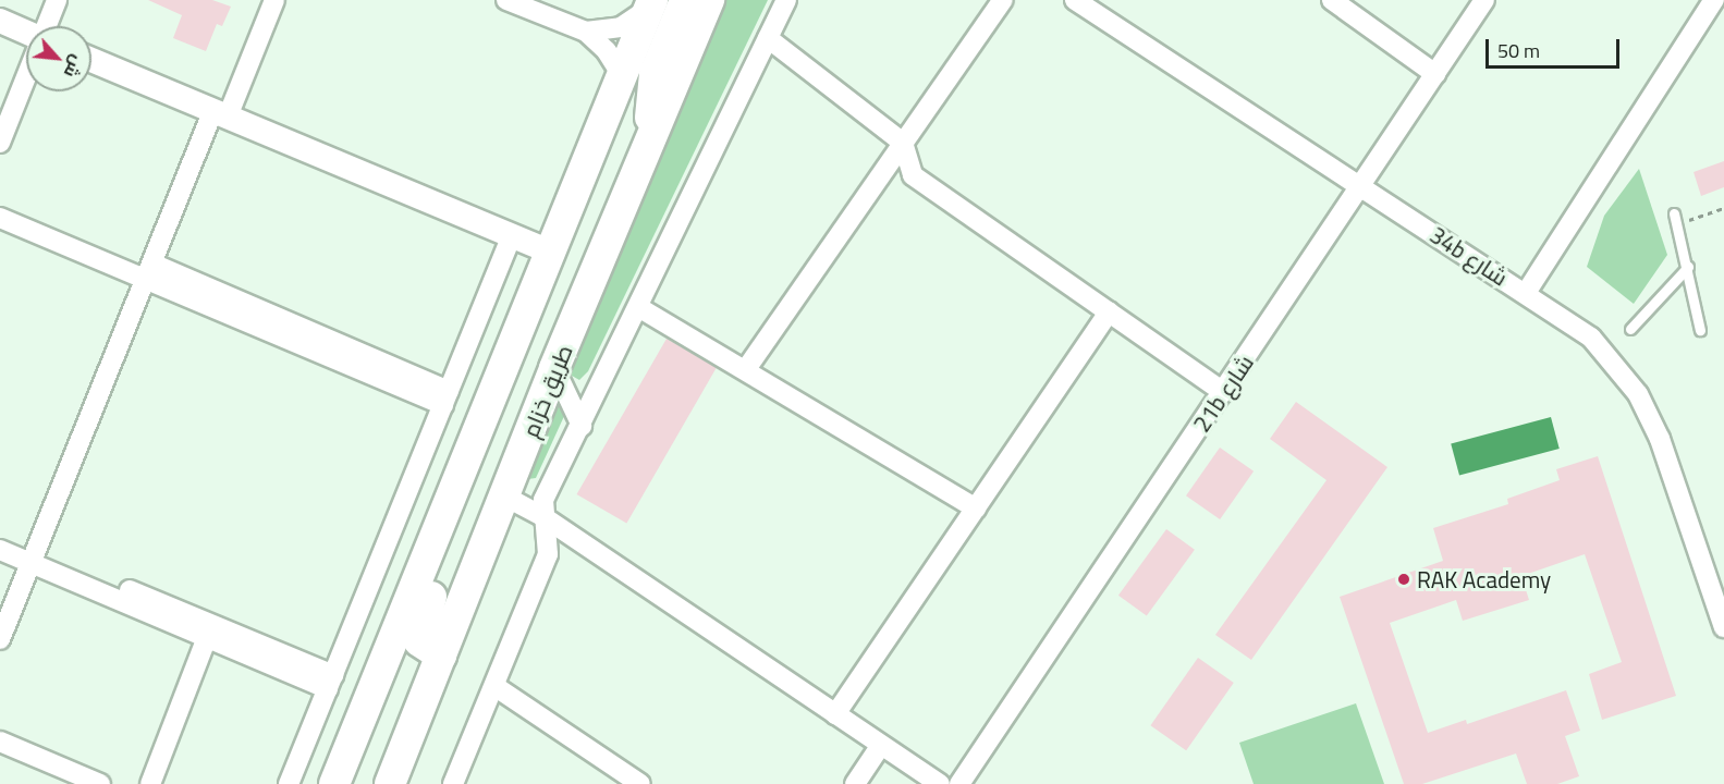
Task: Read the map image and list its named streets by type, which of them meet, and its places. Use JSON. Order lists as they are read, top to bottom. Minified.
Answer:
{"streets":{"main road":["طريق خزام"],"street":["34b شارع","21b شارع"]},"crossings":[["34b شارع","21b شارع"]],"places":["RAK Academy"],"scale_bar":"50 m","north":"bottom right"}
